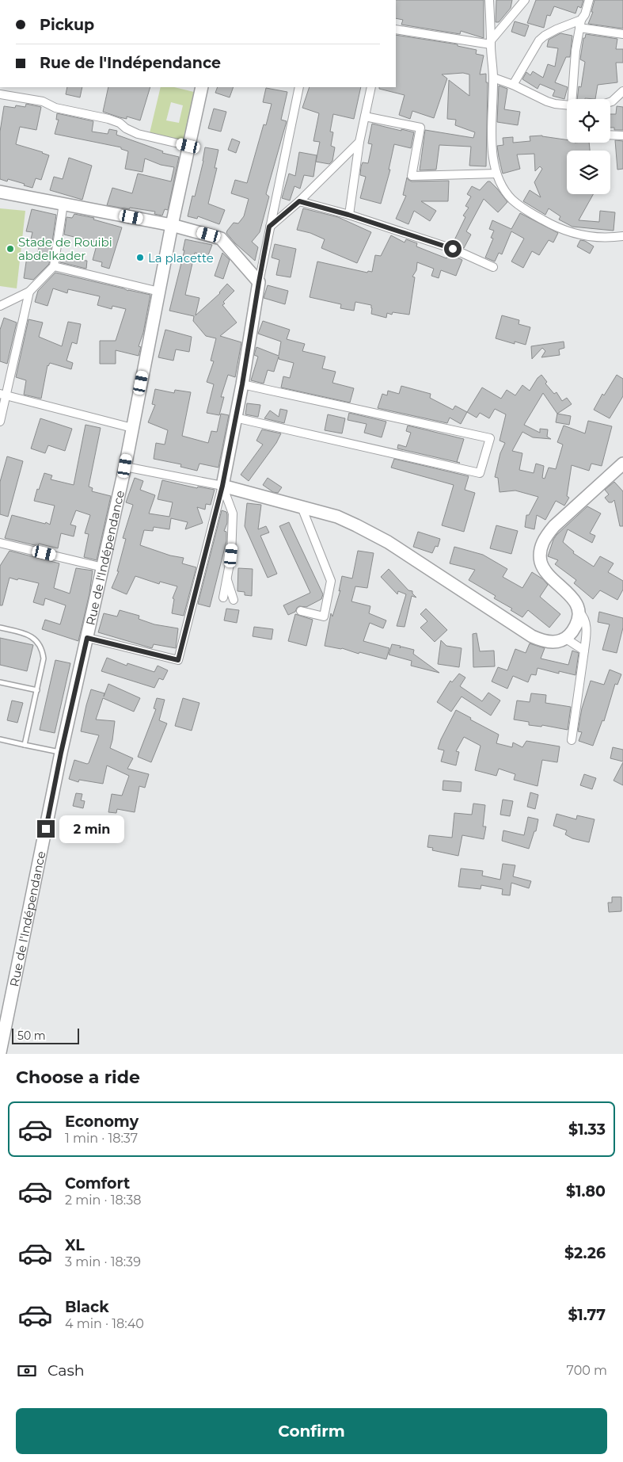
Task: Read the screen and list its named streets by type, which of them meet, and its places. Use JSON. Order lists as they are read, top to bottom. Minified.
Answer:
{"streets":{"main road":["Rue de l'Indépendance"]},"places":["Stade de Rouibi abdelkader","La placette"],"scale_bar":"50 m","page":{"banner":["Pickup","Rue de l'Indépendance"],"bubble":"2 min","scale":"50 m","heading":"Choose a ride","list":[{"name":"Economy","note":"1 min · 18:37","value":"$1.33"},{"name":"Comfort","note":"2 min · 18:38","value":"$1.80"},{"name":"XL","note":"3 min · 18:39","value":"$2.26"},{"name":"Black","note":"4 min · 18:40","value":"$1.77"}],"pay":["Cash","700 m"],"buttons":"Confirm"}}
